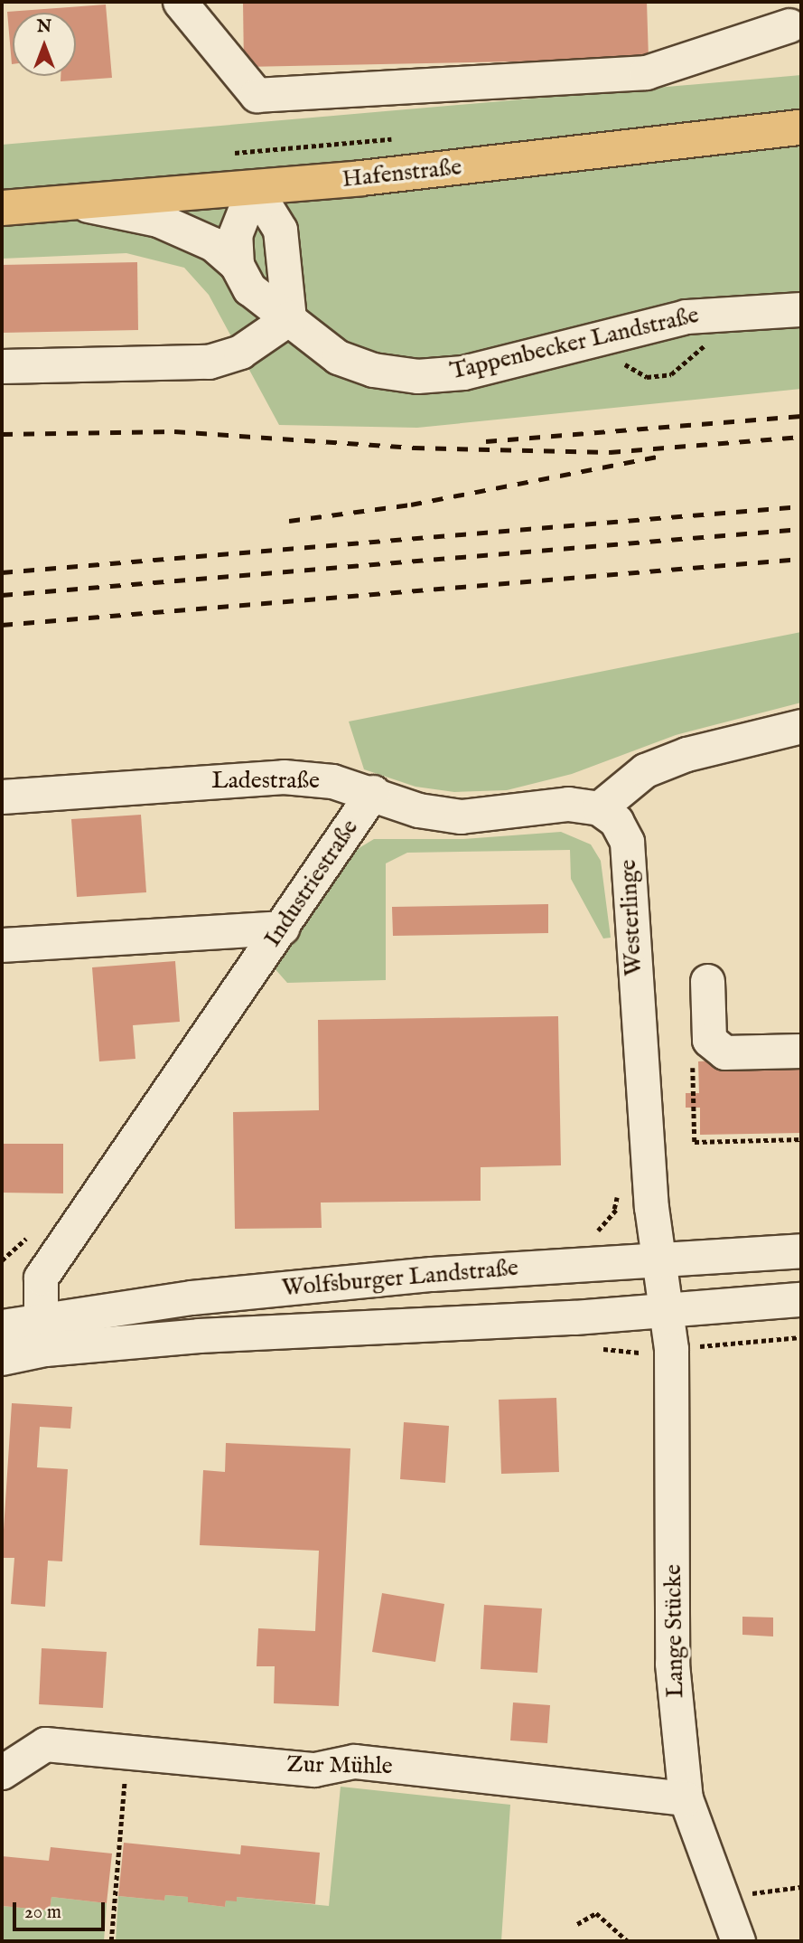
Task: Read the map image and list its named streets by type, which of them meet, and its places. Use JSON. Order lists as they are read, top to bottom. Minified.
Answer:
{"streets":{"main road":["Hafenstraße"],"street":["Tappenbecker Landstraße","Ladestraße","Industriestraße","Westerlinge","Wolfsburger Landstraße","Lange Stücke","Zur Mühle"]},"crossings":[["Hafenstraße","Tappenbecker Landstraße"],["Ladestraße","Industriestraße"],["Ladestraße","Westerlinge"],["Industriestraße","Wolfsburger Landstraße"],["Westerlinge","Wolfsburger Landstraße"],["Westerlinge","Lange Stücke"],["Wolfsburger Landstraße","Lange Stücke"],["Lange Stücke","Zur Mühle"]],"scale_bar":"20 m","north":"top"}
